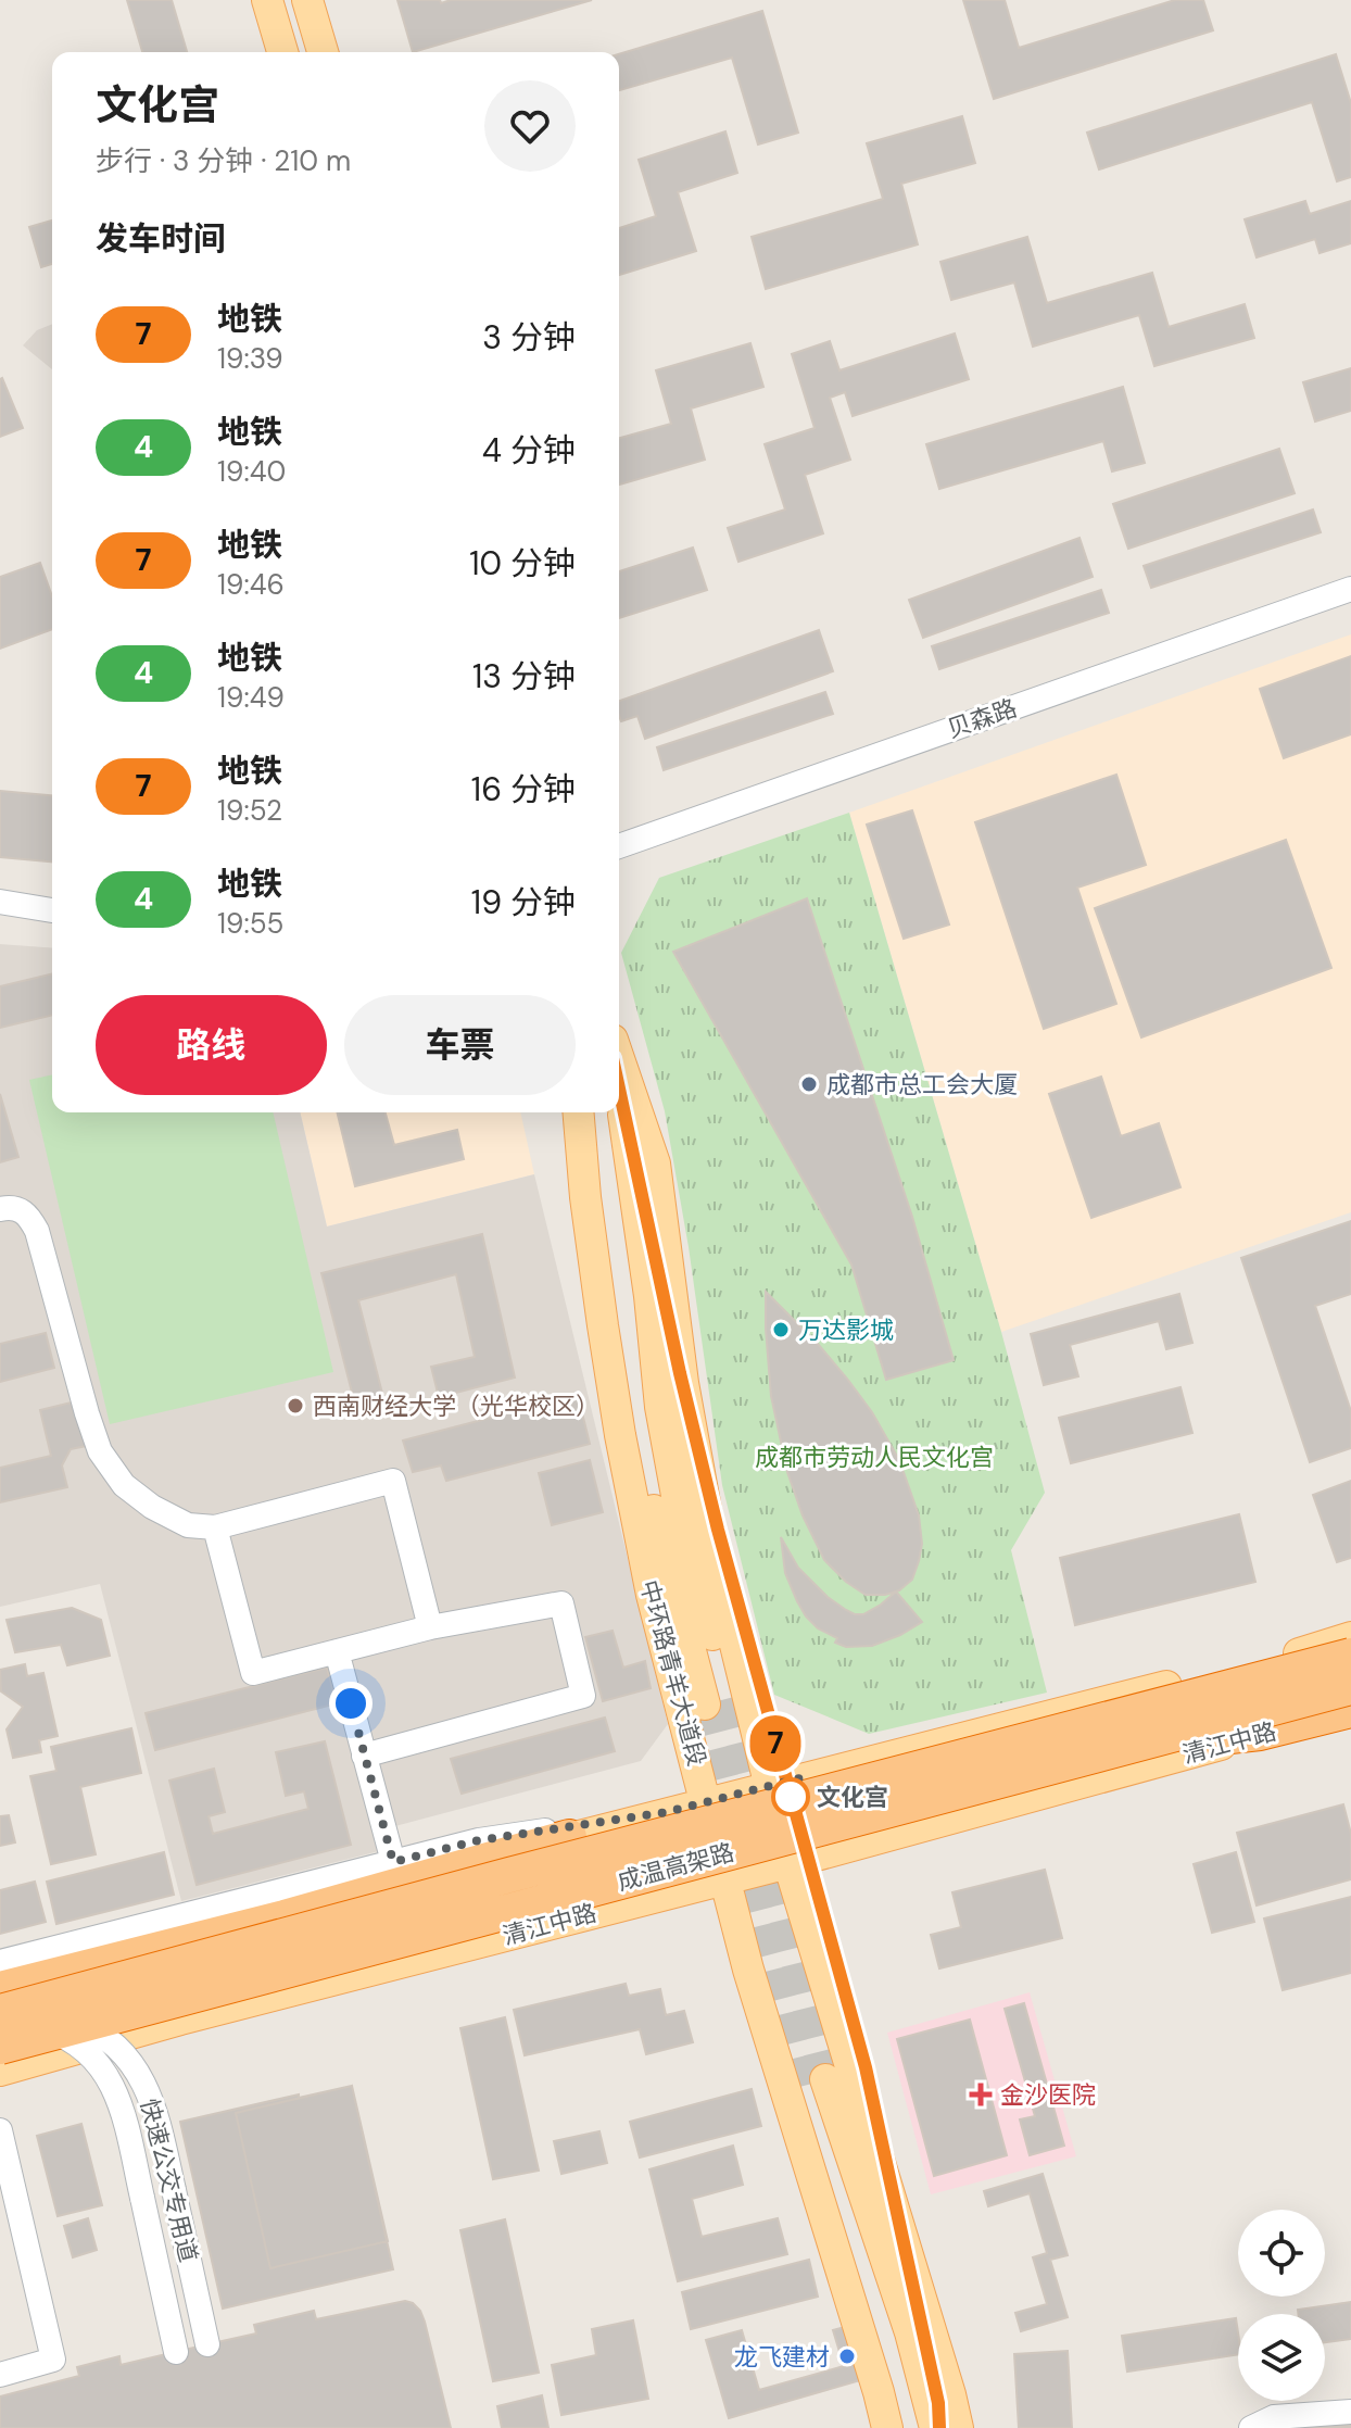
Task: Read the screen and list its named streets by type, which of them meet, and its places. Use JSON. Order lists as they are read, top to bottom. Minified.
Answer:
{"streets":{"highway":["成温高架路"],"main road":["中环路青羊大道段","清江中路"],"street":["贝森路","快速公交专用道"]},"crossings":[["中环路青羊大道段","清江中路"]],"parks":["成都市劳动人民文化宫"],"places":{"other":["成都市总工会大厦","万达影城","西南财经大学（光华校区）","文化宫","龙飞建材"],"health":["金沙医院"]},"lines":["metro line 7"],"page":{"on_map":"7","heading":[["文化宫","步行 · 3 分钟 · 210 m"],"发车时间"],"list":[{"mark":"7","name":"地铁","note":"19:39","value":"3 分钟"},{"mark":"4","name":"地铁","note":"19:40","value":"4 分钟"},{"mark":"7","name":"地铁","note":"19:46","value":"10 分钟"},{"mark":"4","name":"地铁","note":"19:49","value":"13 分钟"},{"mark":"7","name":"地铁","note":"19:52","value":"16 分钟"},{"mark":"4","name":"地铁","note":"19:55","value":"19 分钟"}],"buttons":["路线","车票"]}}
